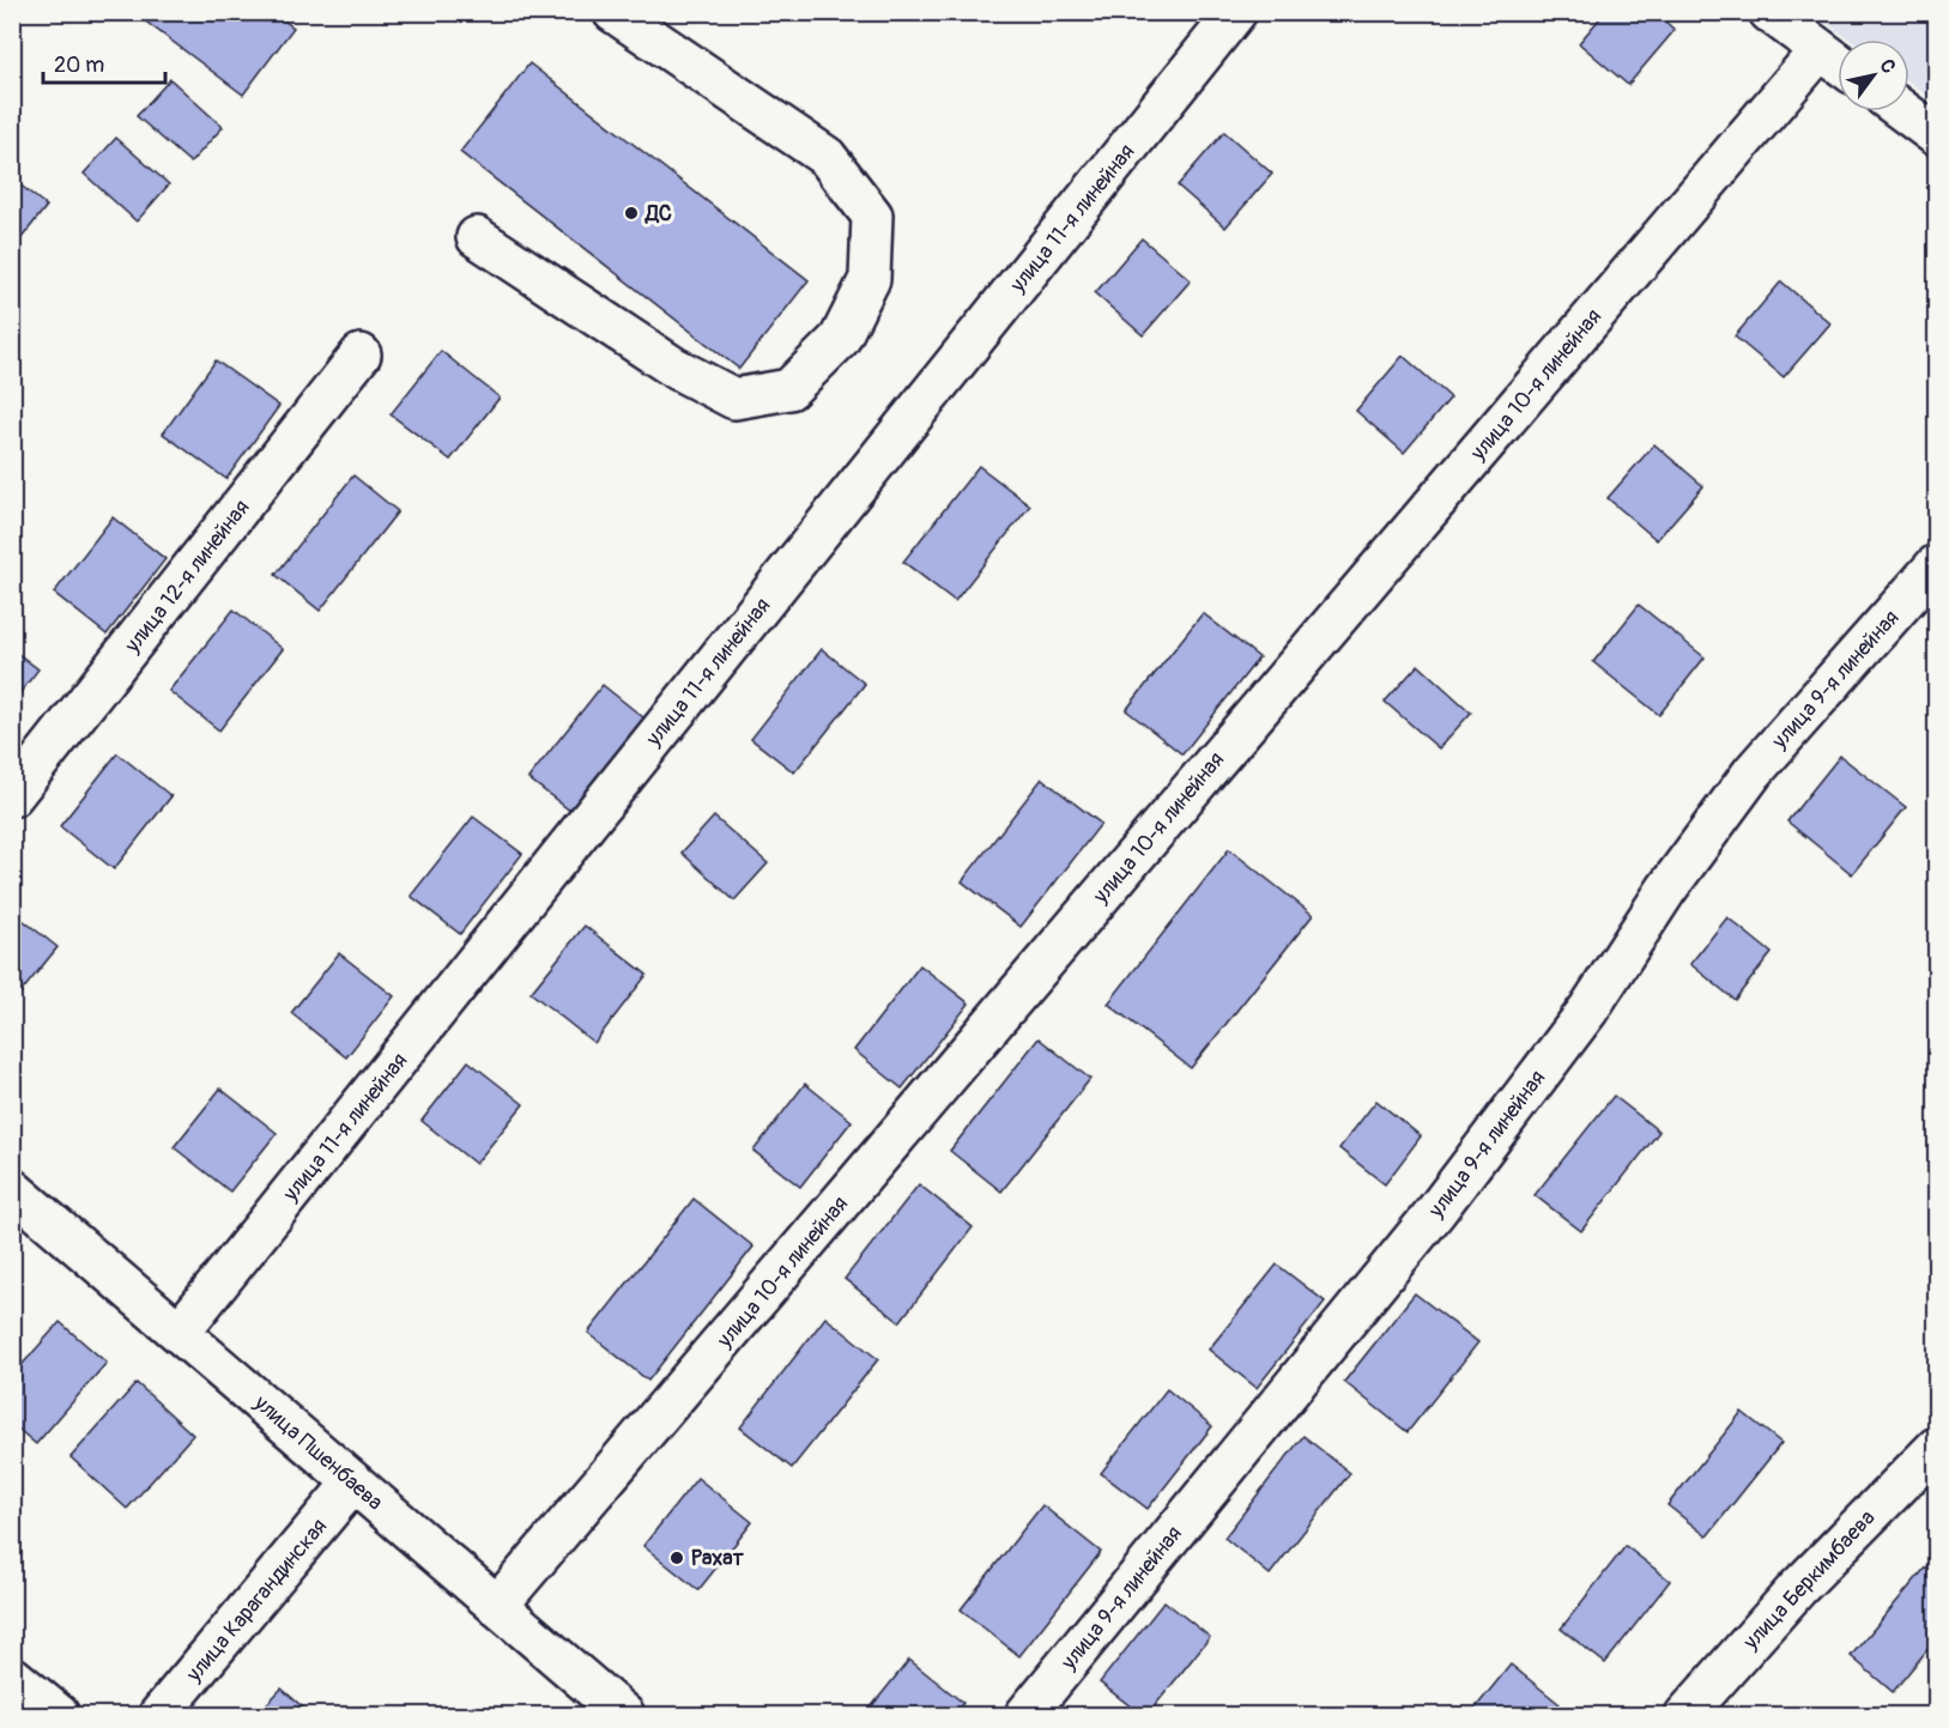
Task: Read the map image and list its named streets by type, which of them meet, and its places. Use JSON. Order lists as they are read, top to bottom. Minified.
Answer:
{"streets":{"street":["улица 11-я линейная","улица 10-я линейная","улица 12-я линейная","улица 9-я линейная","улица Пшенбаева","улица Беркимбаева","улица Карагандинская"]},"crossings":[["улица 11-я линейная","улица Пшенбаева"],["улица 10-я линейная","улица Пшенбаева"],["улица Пшенбаева","улица Карагандинская"]],"places":["ДС","Рахат"],"scale_bar":"20 m","north":"top right"}
